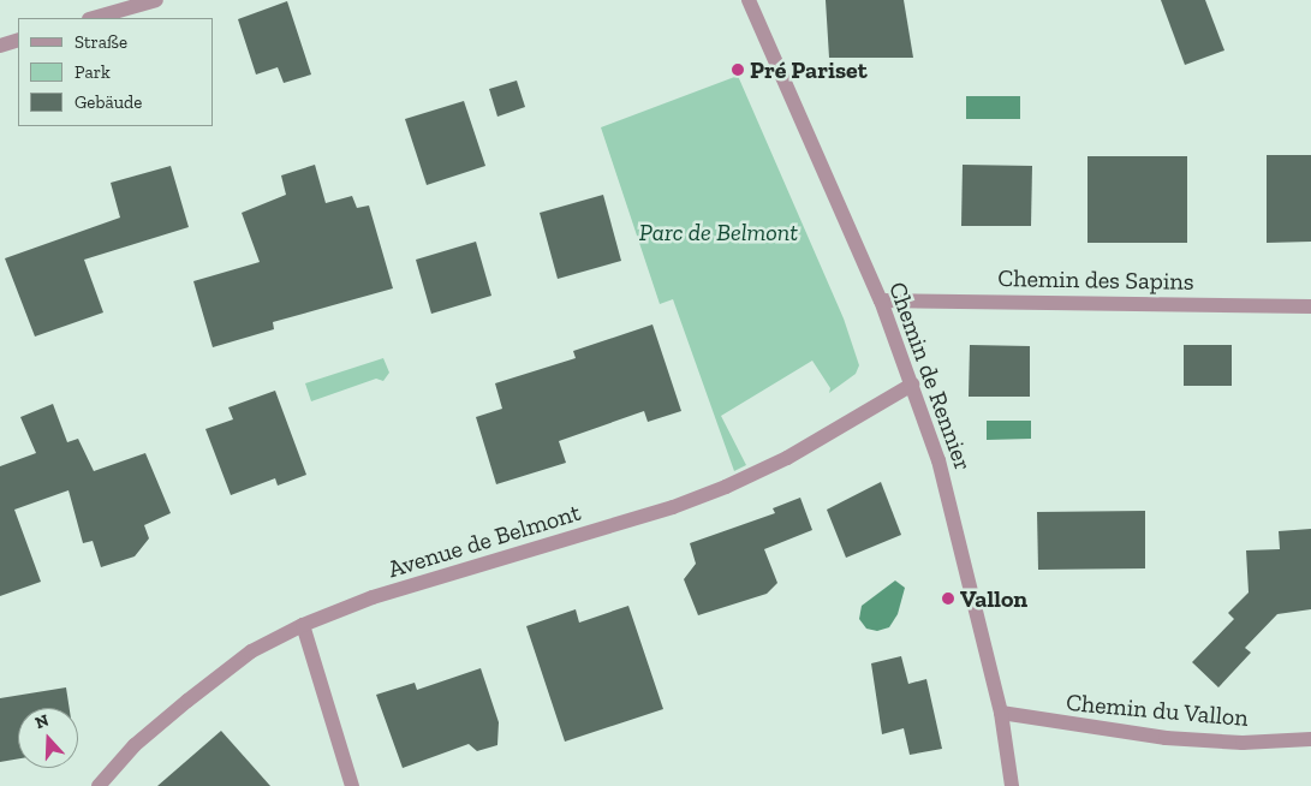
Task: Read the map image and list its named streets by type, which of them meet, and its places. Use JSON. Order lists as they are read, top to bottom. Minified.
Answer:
{"streets":{"street":["Chemin des Sapins","Chemin de Rennier","Avenue de Belmont","Chemin du Vallon"]},"crossings":[["Chemin des Sapins","Chemin de Rennier"],["Chemin de Rennier","Avenue de Belmont"],["Chemin de Rennier","Chemin du Vallon"]],"parks":["Parc de Belmont"],"places":["Pré Pariset","Vallon"],"legend":["Straße","Park","Gebäude"],"north":"top"}
